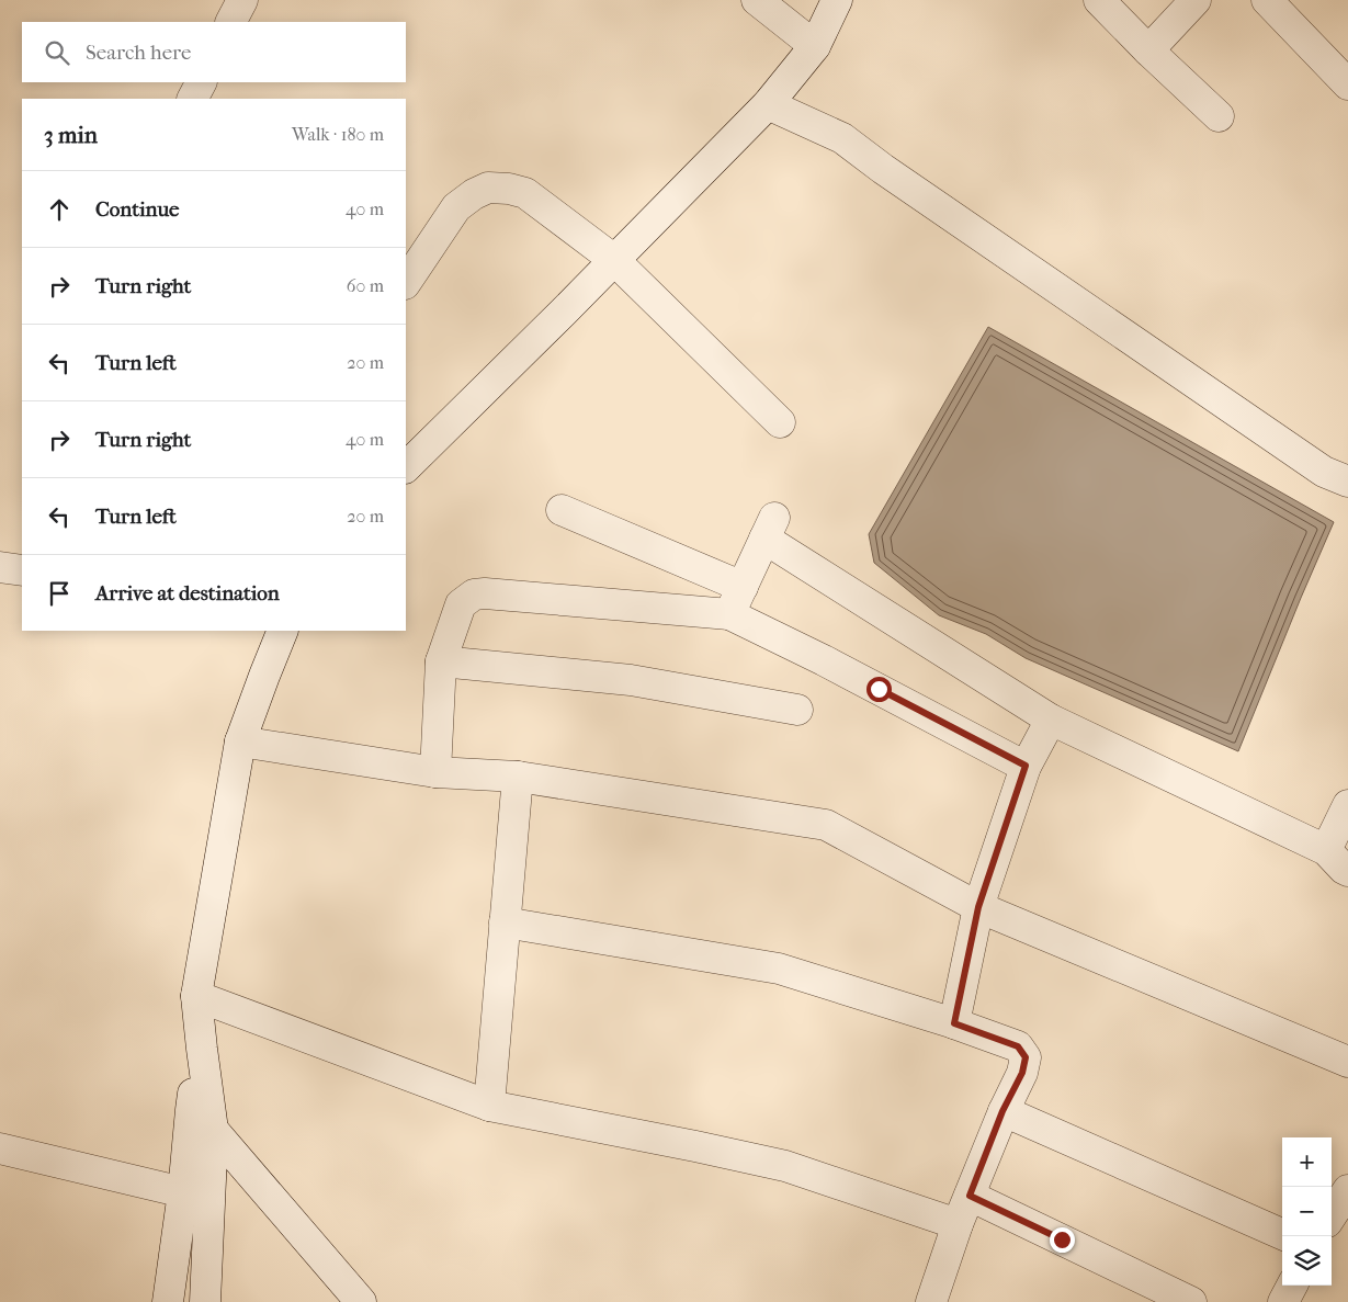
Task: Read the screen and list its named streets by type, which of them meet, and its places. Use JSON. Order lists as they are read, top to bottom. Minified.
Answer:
{"page":{"search":"Search here","heading":["3 min","Walk · 180 m"],"list":[["Continue","40 m"],["Turn right","60 m"],["Turn left","20 m"],["Turn right","40 m"],["Turn left","20 m"],"Arrive at destination"],"map_buttons":["+","−"]}}
